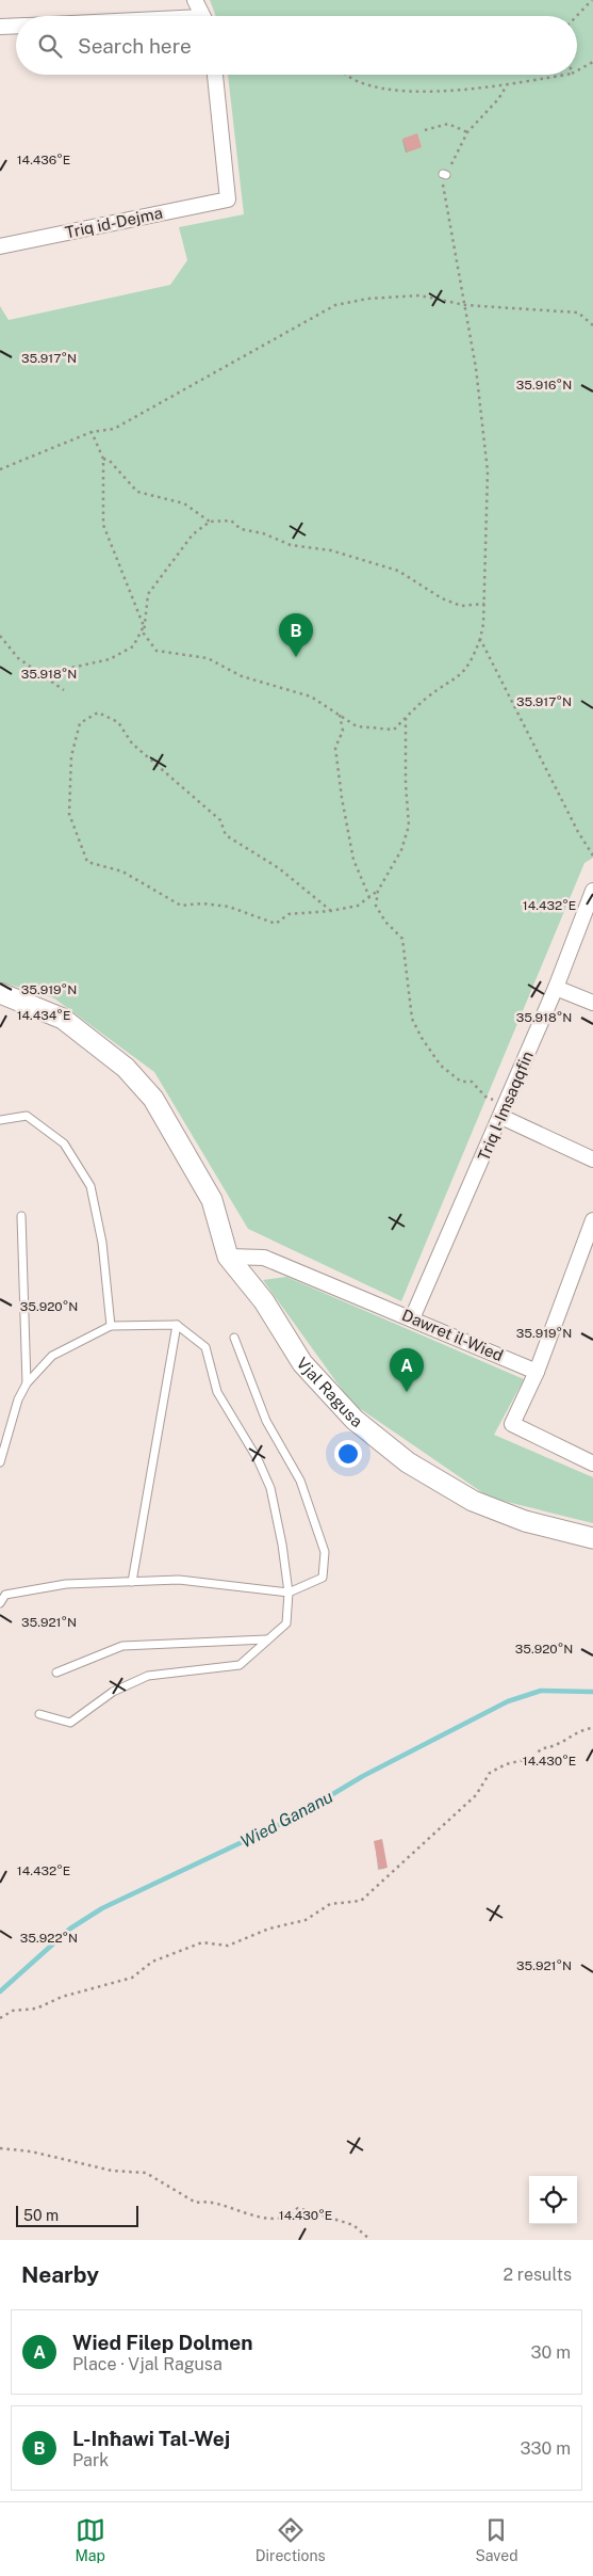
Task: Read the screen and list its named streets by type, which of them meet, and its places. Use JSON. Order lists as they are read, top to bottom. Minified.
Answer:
{"streets":{"main road":["Vjal Ragusa"],"street":["Triq id-Dejma","Triq l-Imsaqqfin","Dawret il-Wied"]},"crossings":[["Triq l-Imsaqqfin","Dawret il-Wied"],["Dawret il-Wied","Vjal Ragusa"]],"water":["Wied Gananu"],"scale_bar":"50 m","page":{"search":"Search here","pins":["B","A"],"scale":"50 m","heading":["Nearby","2 results"],"list":[{"mark":"A","name":"Wied Filep Dolmen","note":"Place · Vjal Ragusa","value":"30 m"},{"mark":"B","name":"L-Inħawi Tal-Wej","note":"Park","value":"330 m"}],"nav":["Map","Directions","Saved"]},"coordinates":["14.436°E","35.917°N","35.916°N","35.918°N","14.432°E","35.919°N","14.434°E","35.920°N","35.921°N","14.430°E","35.922°N"]}
